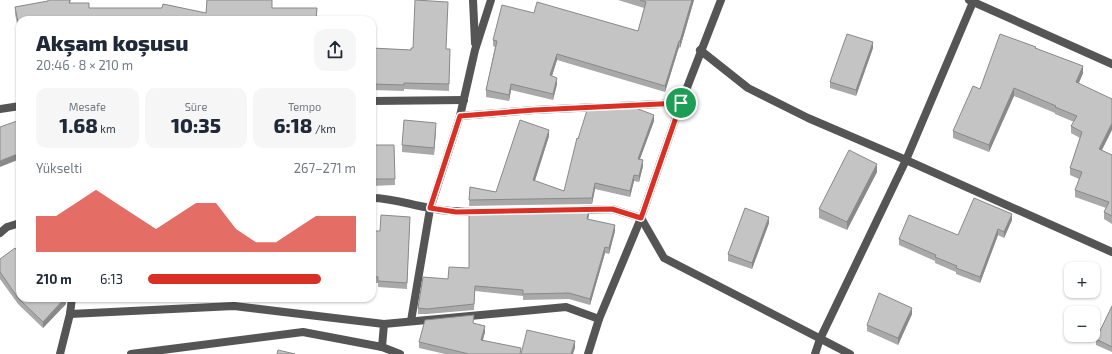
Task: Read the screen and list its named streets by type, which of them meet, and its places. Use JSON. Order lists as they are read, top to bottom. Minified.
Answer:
{"page":{"heading":["Akşam koşusu","20:46 · 8 × 210 m"],"stats":[["Mesafe","1.68 km"],["Süre","10:35"],["Tempo","6:18 /km"]],"chart":["Yükselti","267–271 m"],"map_buttons":["+","−"],"list":[{"name":"210 m","note":"6:13"}]}}
